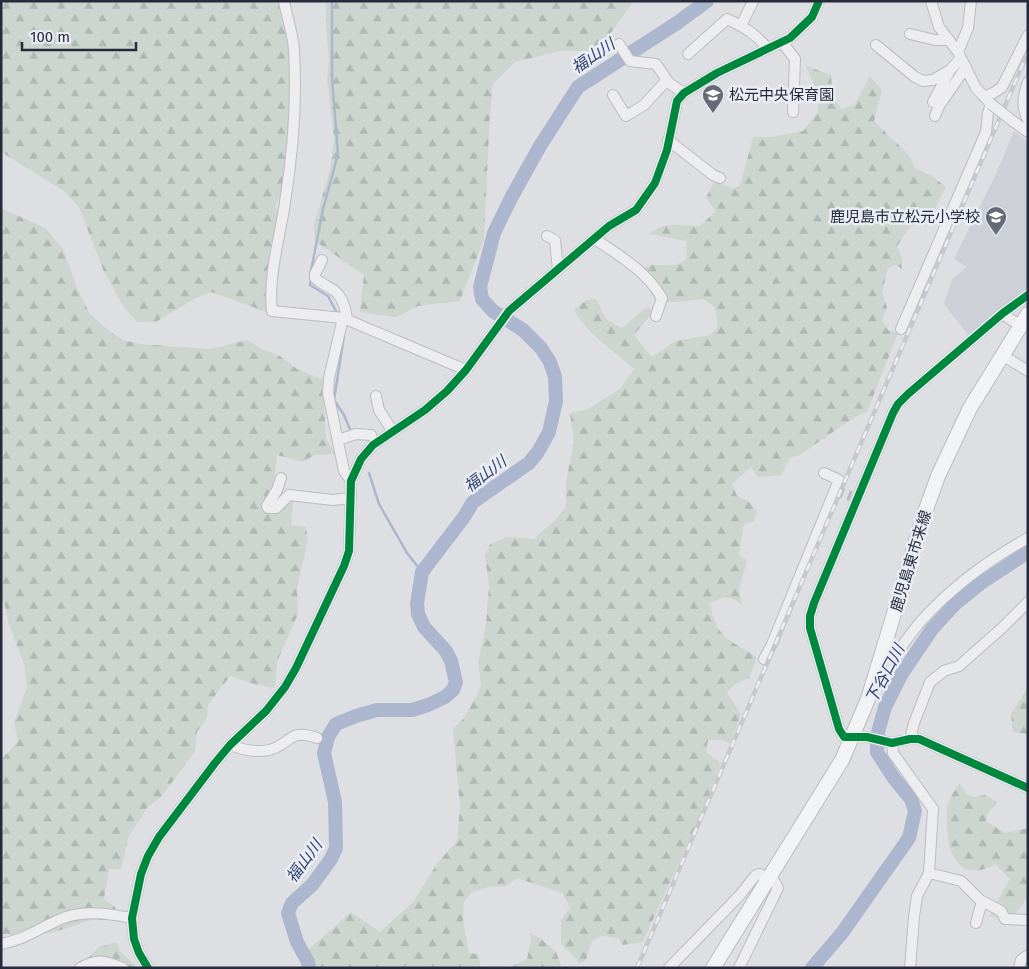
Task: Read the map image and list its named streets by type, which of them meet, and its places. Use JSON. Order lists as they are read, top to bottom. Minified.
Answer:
{"streets":{"main road":["鹿児島東市来線"]},"water":["福山川","下谷口川"],"places":{"school or university":["松元中央保育園","鹿児島市立松元小学校"]},"scale_bar":"100 m"}
